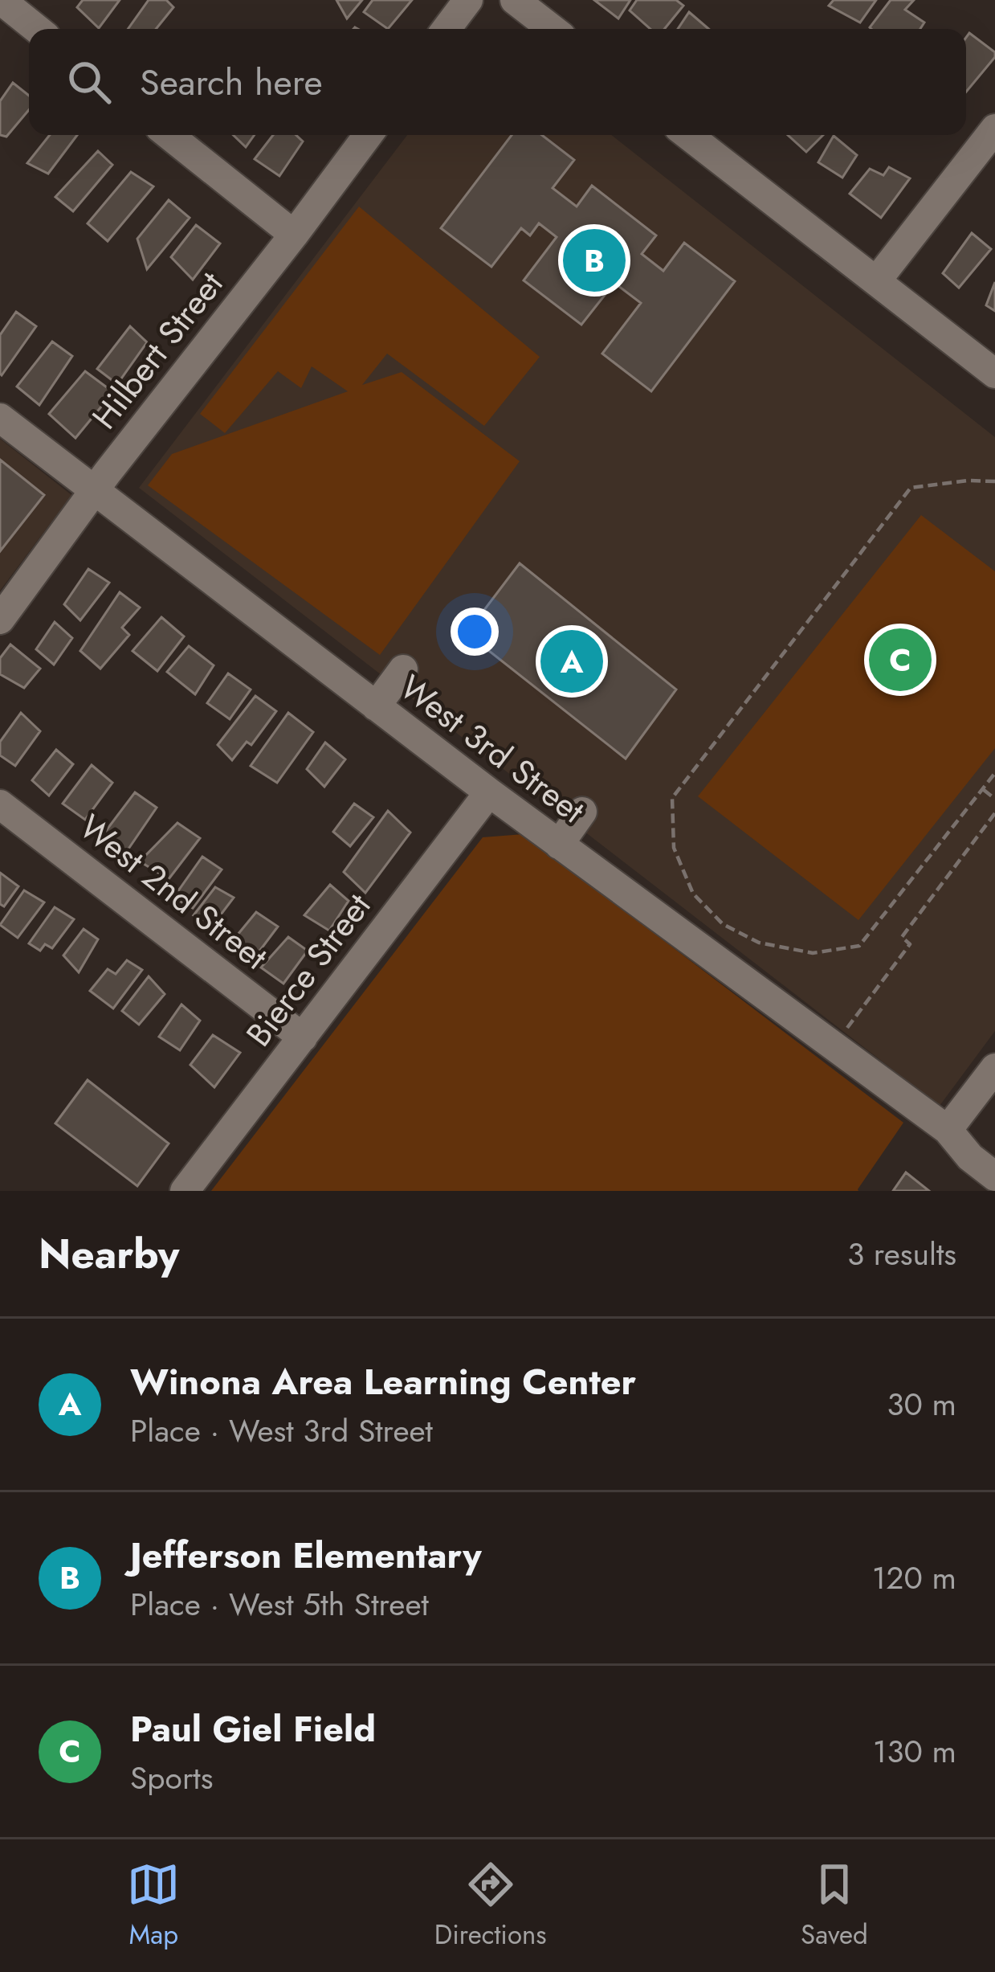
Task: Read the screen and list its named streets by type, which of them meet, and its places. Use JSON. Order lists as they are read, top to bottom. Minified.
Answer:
{"streets":{"street":["Hilbert Street","West 3rd Street","West 2nd Street","Bierce Street"]},"crossings":[["Hilbert Street","West 3rd Street"],["West 3rd Street","Bierce Street"],["West 2nd Street","Bierce Street"]],"page":{"search":"Search here","pins":["B","C","A"],"heading":["Nearby","3 results"],"list":[{"mark":"A","name":"Winona Area Learning Center","note":"Place · West 3rd Street","value":"30 m"},{"mark":"B","name":"Jefferson Elementary","note":"Place · West 5th Street","value":"120 m"},{"mark":"C","name":"Paul Giel Field","note":"Sports","value":"130 m"}],"nav":["Map","Directions","Saved"]}}
